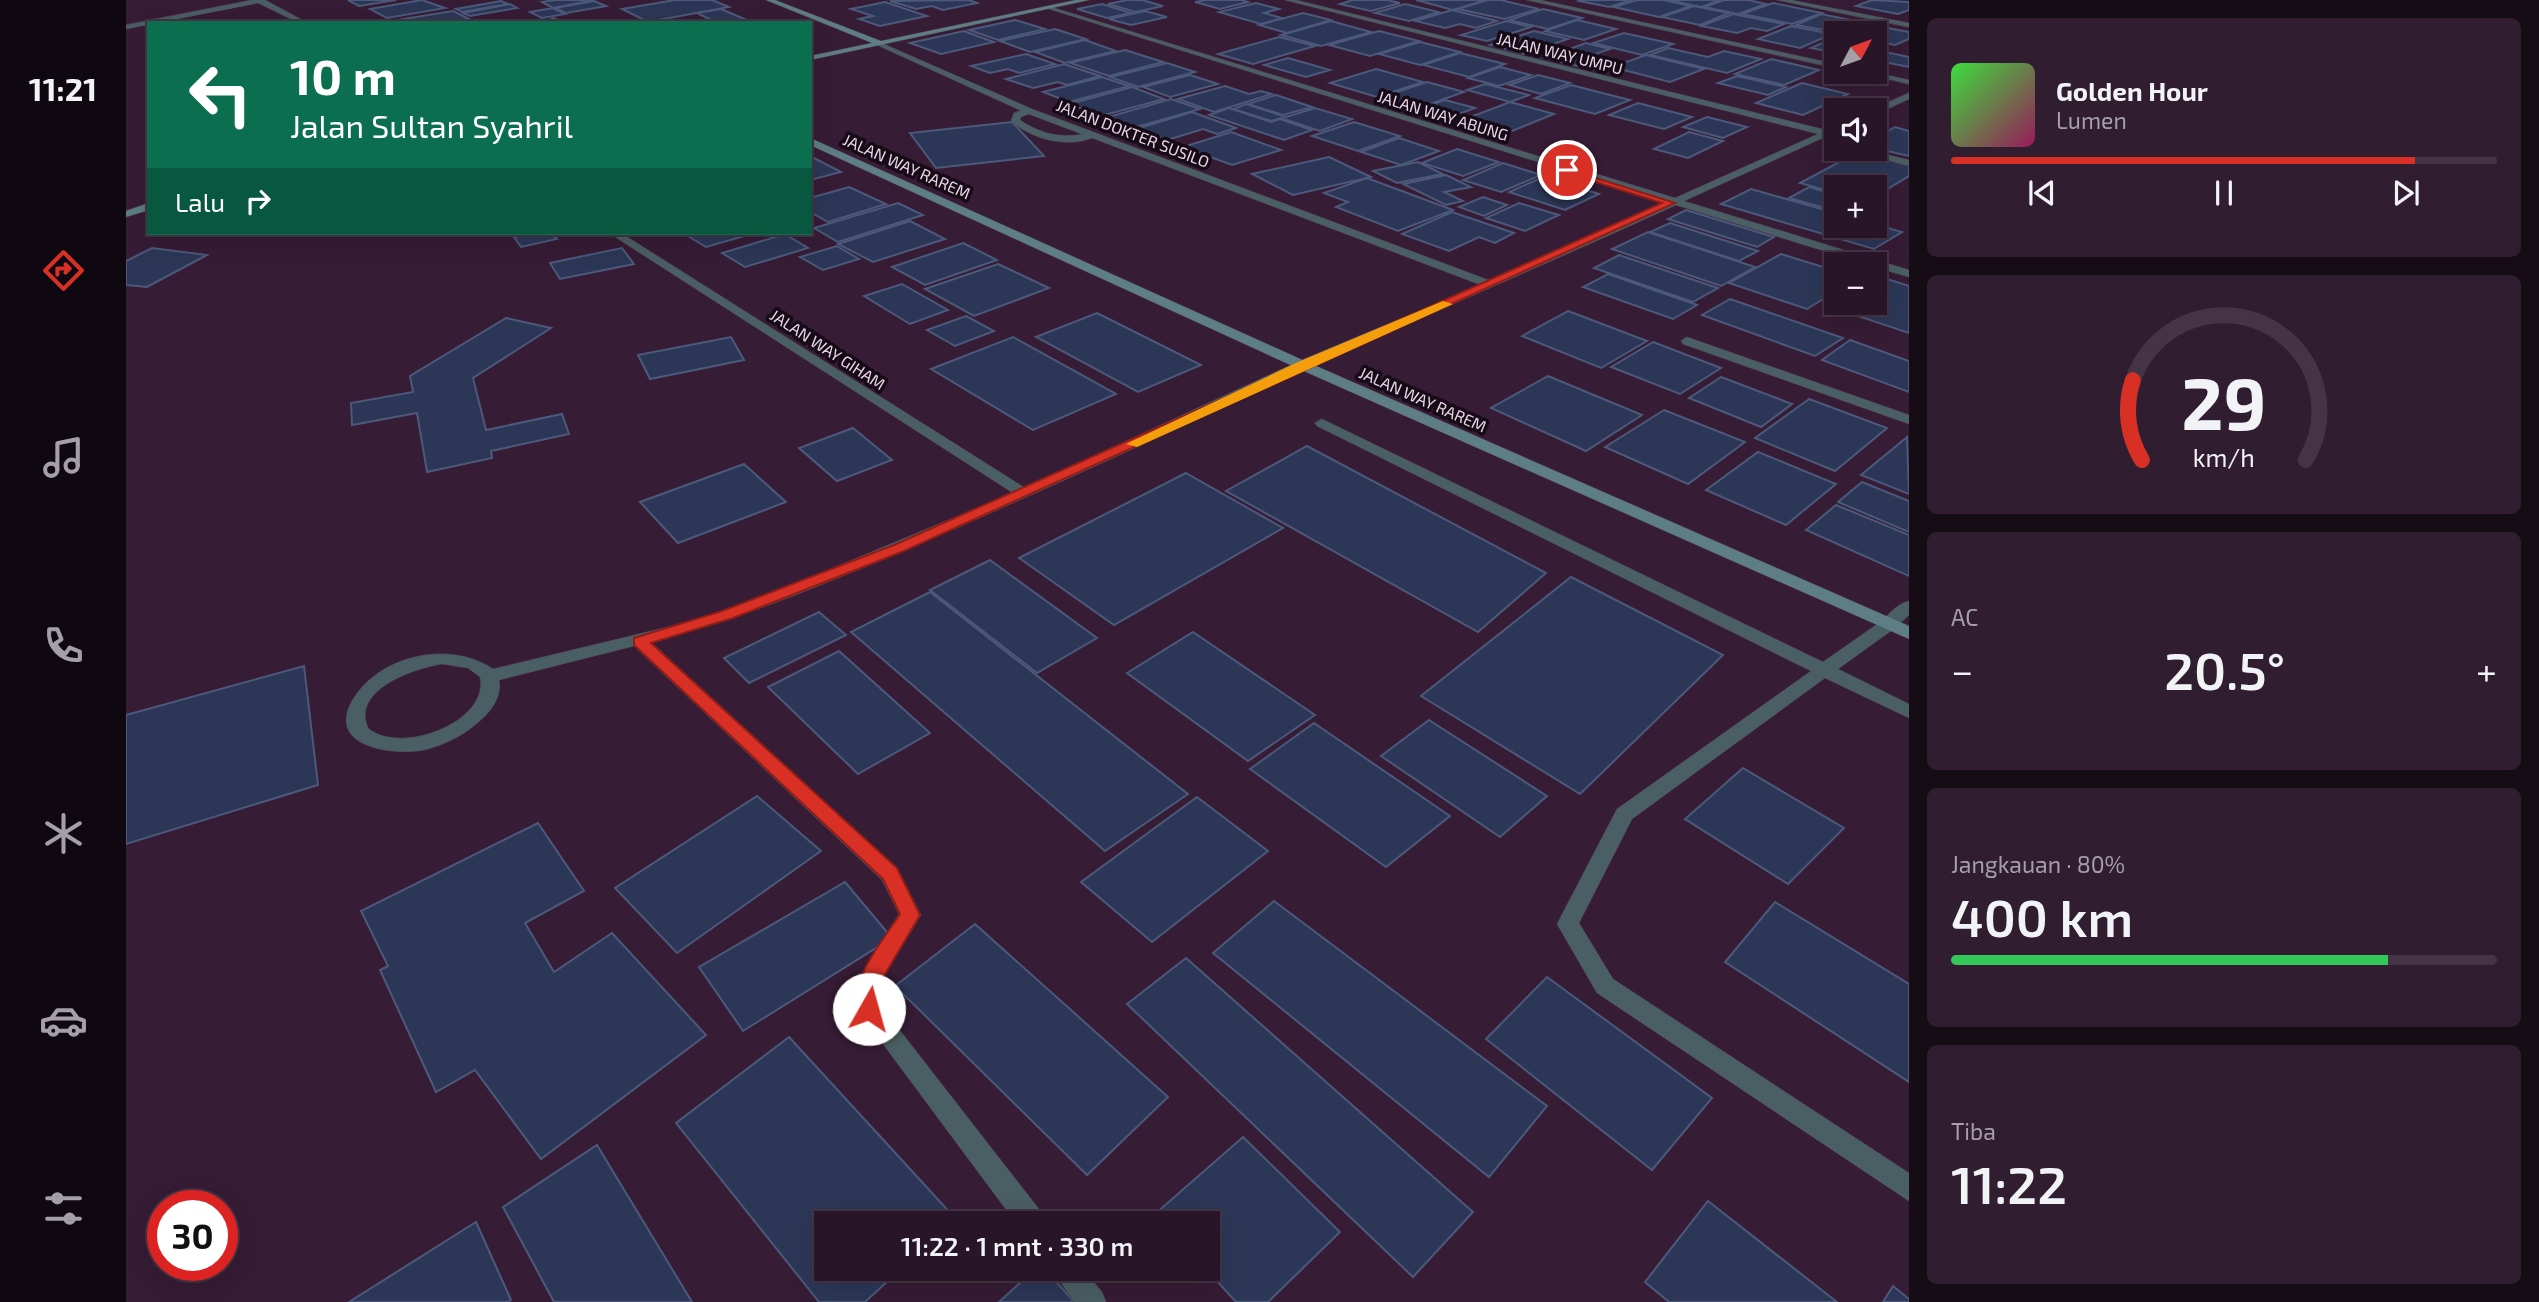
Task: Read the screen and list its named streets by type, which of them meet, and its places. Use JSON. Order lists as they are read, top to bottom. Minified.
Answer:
{"streets":{"street":["JALAN WAY UMPU","JALAN WAY ABUNG","JALAN DOKTER SUSILO","JALAN WAY RAREM","JALAN WAY GIHAM"]},"north":"top right","page":{"tabs":"11:21","map_buttons":["+","−"],"turn":["10 m","Jalan Sultan Syahril"],"song":["Golden Hour","Lumen"],"then":"Lalu","tile":["AC",["Jangkauan · 80%","400 km"],["Tiba","11:22"]],"heat":["−","20.5°","+"],"limit":"30","trip":"11:22 · 1 mnt · 330 m","gauge":["29","km/h"]}}
